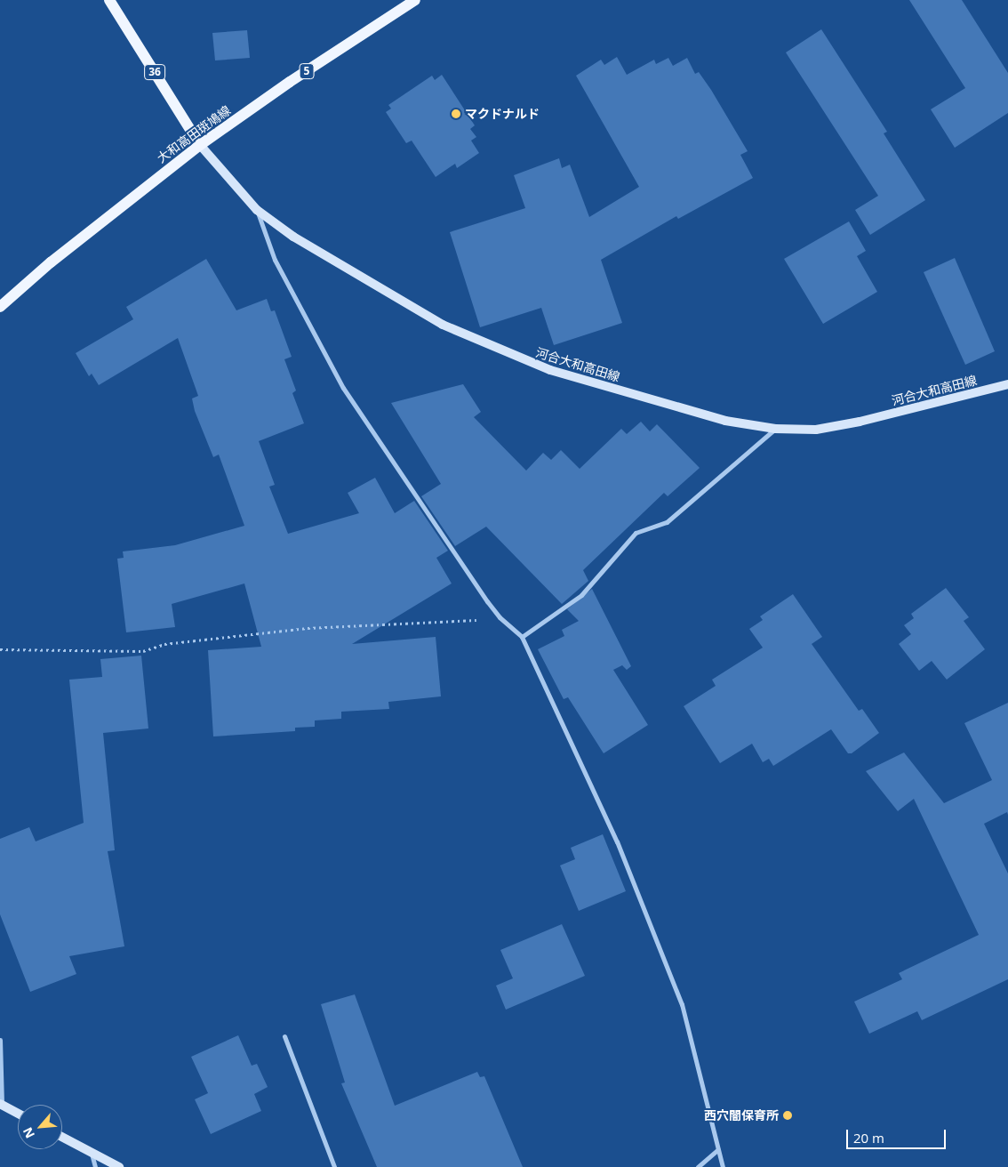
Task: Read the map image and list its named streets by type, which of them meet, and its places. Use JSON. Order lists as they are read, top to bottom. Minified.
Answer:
{"streets":{"main road":["5","36","大和高田斑鳩線","河合大和高田線"]},"crossings":[["36","大和高田斑鳩線"],["36","河合大和高田線"],["大和高田斑鳩線","河合大和高田線"]],"places":["マクドナルド","西穴闇保育所"],"scale_bar":"20 m","north":"bottom left"}
